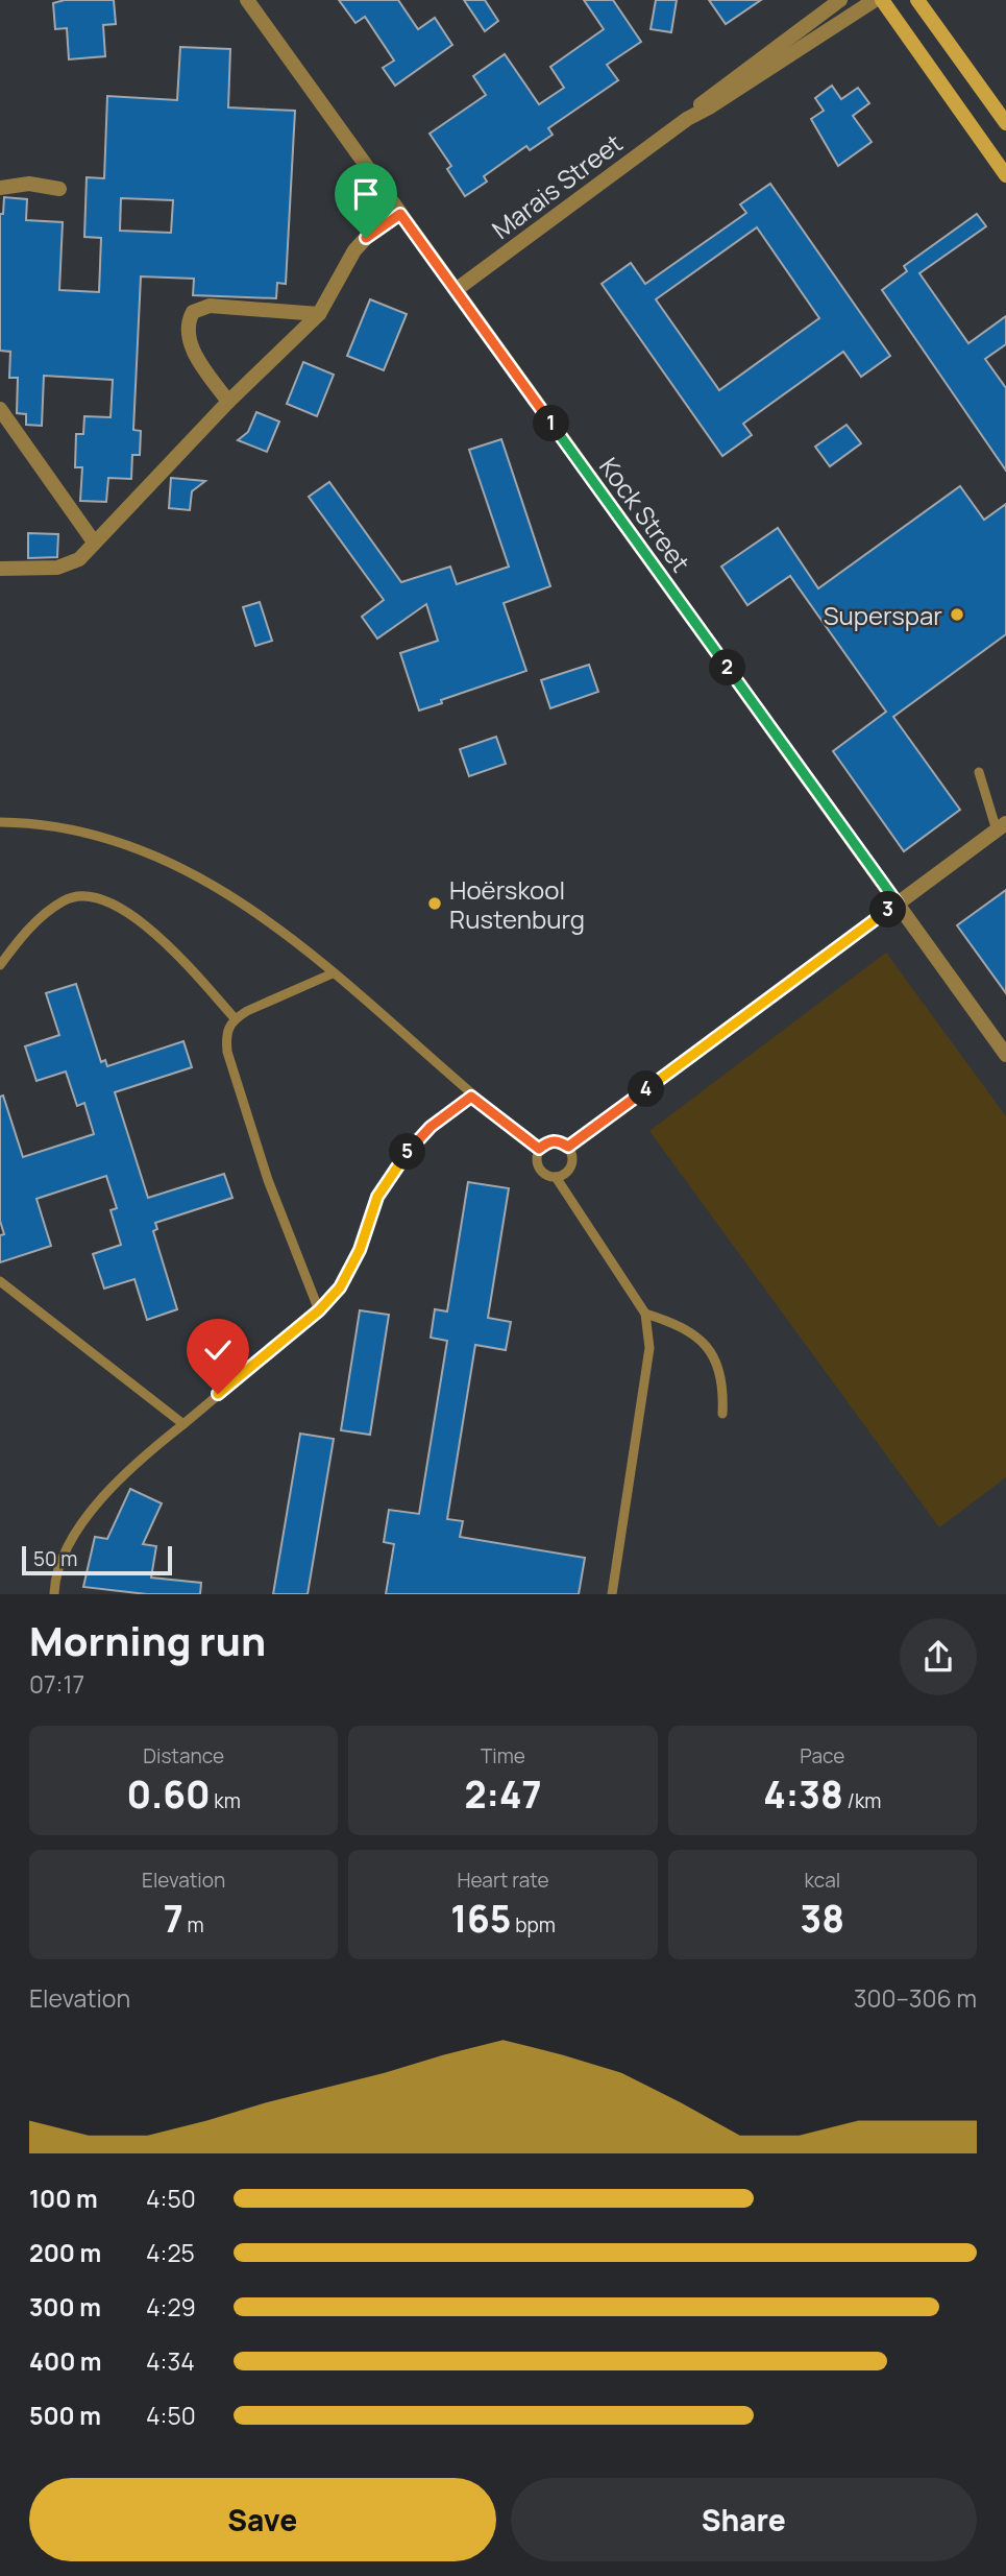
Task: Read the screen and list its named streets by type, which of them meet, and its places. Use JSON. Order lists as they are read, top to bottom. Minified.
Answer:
{"streets":{"street":["Marais Street","Kock Street"]},"crossings":[["Marais Street","Kock Street"]],"places":["Superspar","Hoërskool Rustenburg"],"scale_bar":"50 m","page":{"pins":["1","2","3","4","5"],"scale":"50 m","heading":["Morning run","07:17"],"stats":[["Distance","0.60 km"],["Time","2:47"],["Pace","4:38 /km"],["Elevation","7 m"],["Heart rate","165 bpm"],["kcal","38"]],"chart":["Elevation","300–306 m"],"list":[{"name":"100 m","note":"4:50"},{"name":"200 m","note":"4:25"},{"name":"300 m","note":"4:29"},{"name":"400 m","note":"4:34"},{"name":"500 m","note":"4:50"}],"buttons":["Save","Share"]}}
